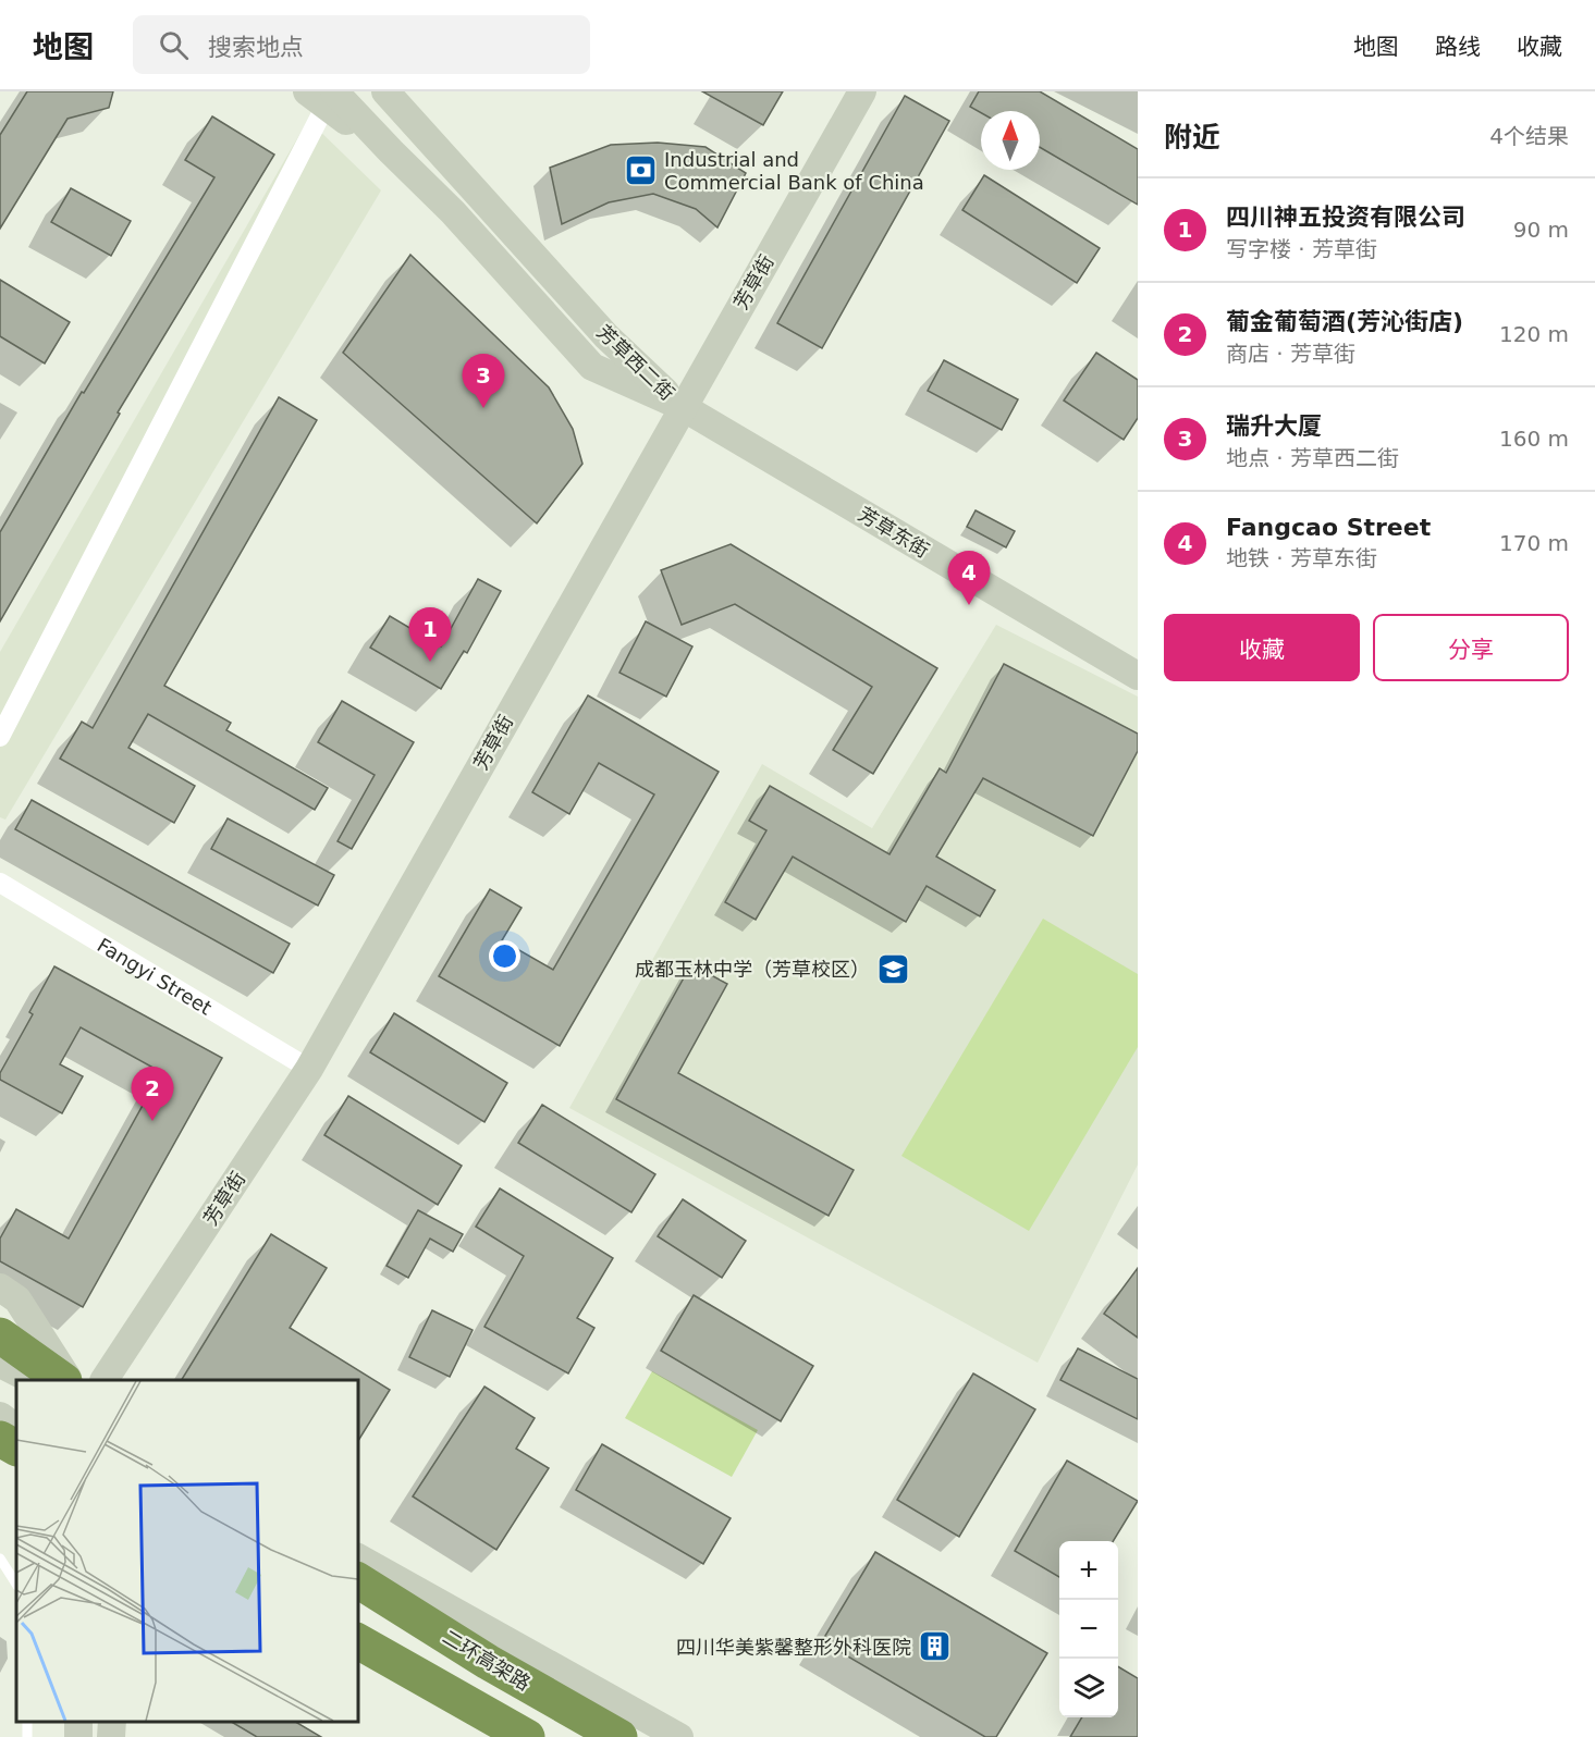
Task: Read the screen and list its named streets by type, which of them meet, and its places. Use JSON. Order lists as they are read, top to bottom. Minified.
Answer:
{"streets":{"highway":["二环高架路"],"main road":["芳草街","芳草西二街","芳草东街"],"street":["Fangyi Street"]},"crossings":[["芳草街","芳草西二街"],["芳草街","芳草东街"],["芳草街","Fangyi Street"],["芳草西二街","芳草东街"]],"places":{"bank":["Industrial and Commercial Bank of China"],"school or university":["成都玉林中学（芳草校区）"],"building":["四川华美紫馨整形外科医院"]},"north":"top","page":{"header":"地图","search":"搜索地点","nav":["地图","路线","收藏"],"heading":["附近","4个结果"],"list":[{"mark":"1","name":"四川神五投资有限公司","note":"写字楼 · 芳草街","value":"90 m"},{"mark":"2","name":"葡金葡萄酒(芳沁街店)","note":"商店 · 芳草街","value":"120 m"},{"mark":"3","name":"瑞升大厦","note":"地点 · 芳草西二街","value":"160 m"},{"mark":"4","name":"Fangcao Street","note":"地铁 · 芳草东街","value":"170 m"}],"pins":["3","4","1","2"],"buttons":["收藏","分享"],"map_buttons":["+","−"]}}
